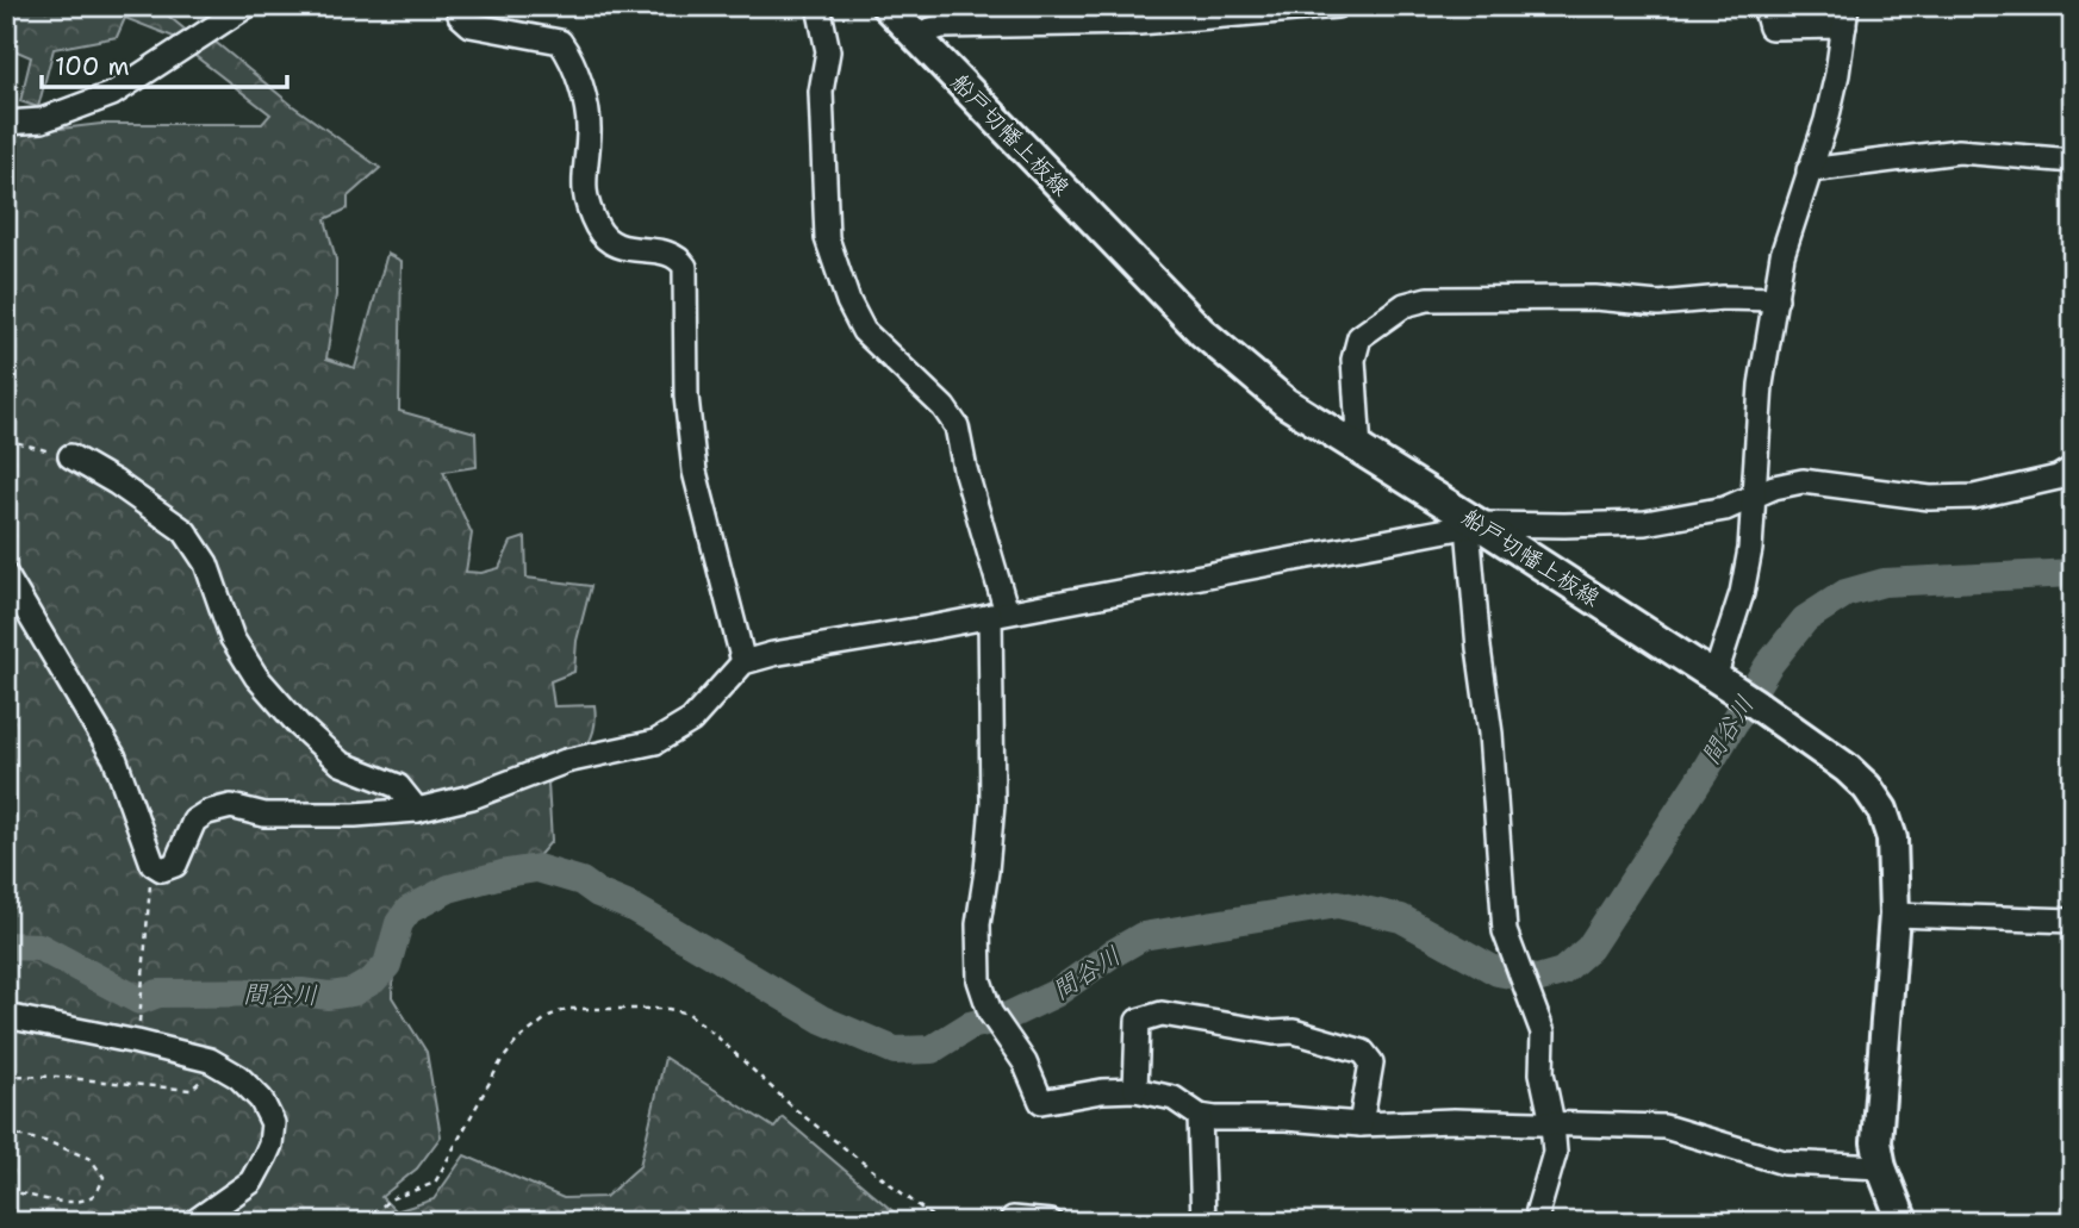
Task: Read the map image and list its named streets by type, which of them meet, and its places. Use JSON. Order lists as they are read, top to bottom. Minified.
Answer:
{"streets":{"main road":["船戸切幡上板線"]},"water":["間谷川"],"scale_bar":"100 m"}
